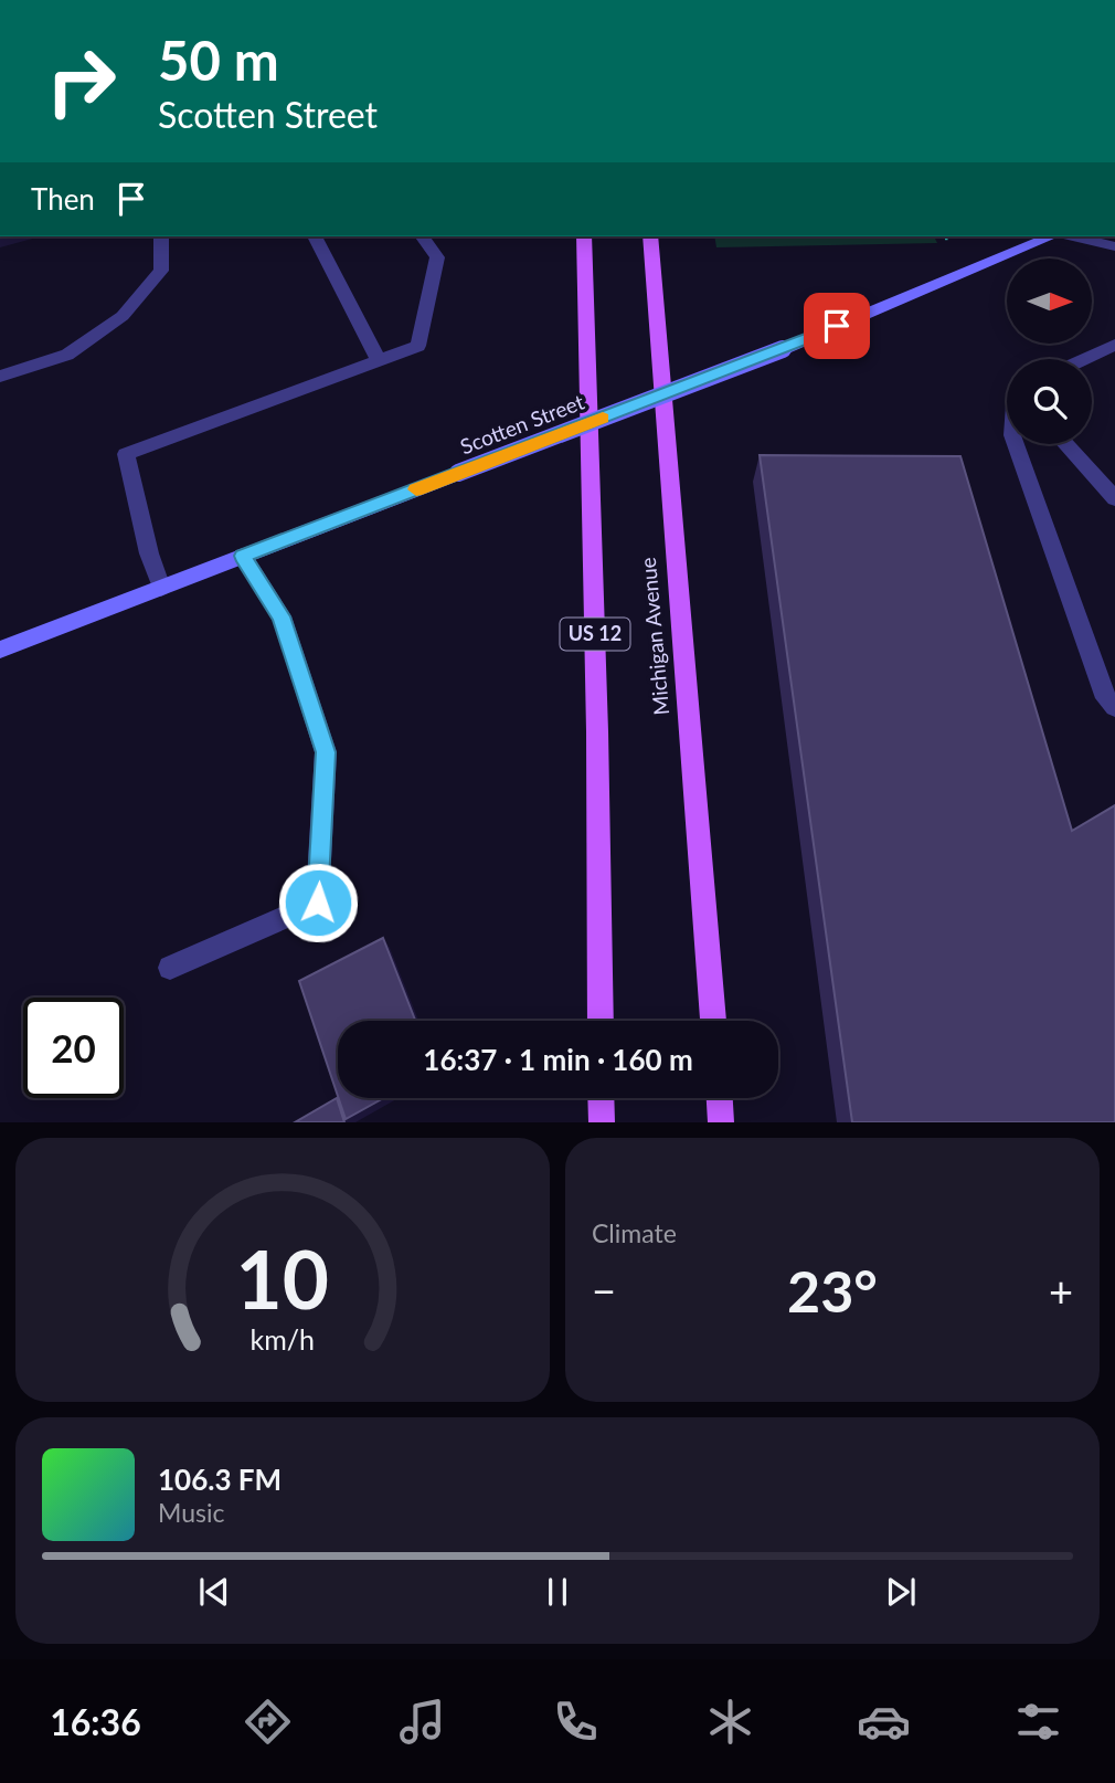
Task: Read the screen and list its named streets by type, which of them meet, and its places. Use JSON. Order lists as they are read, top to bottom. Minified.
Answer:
{"streets":{"main road":["US 12","Michigan Avenue"],"street":["Scotten Street"]},"north":"right","page":{"turn":["50 m","Scotten Street"],"then":"Then","limit":"20","trip":"16:37 · 1 min · 160 m","tile":"Climate","heat":["−","23°","+"],"song":["106.3 FM","Music"],"tabs":"16:36","gauge":["10","km/h"]}}
